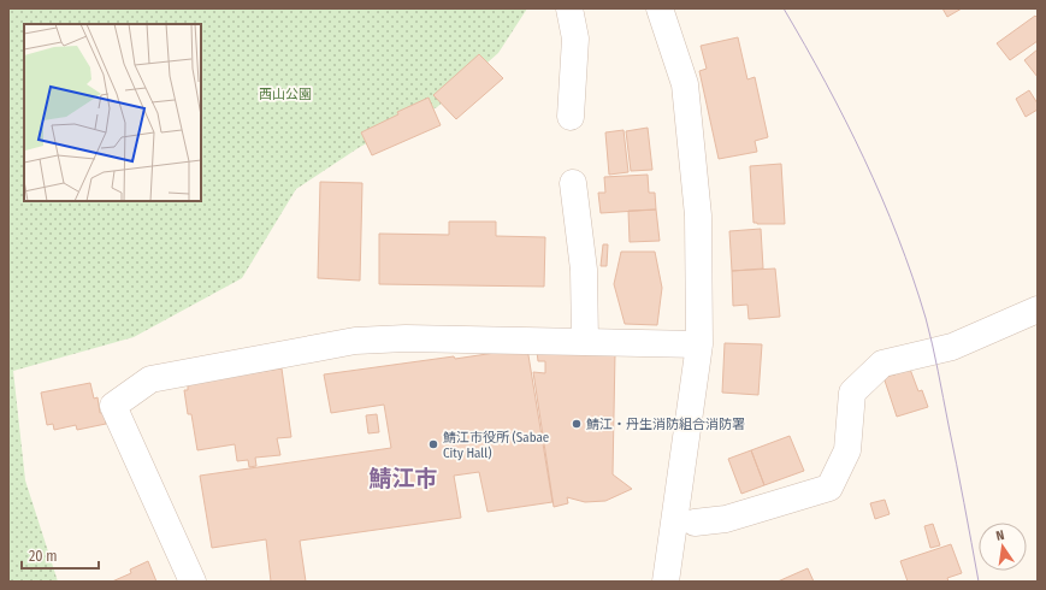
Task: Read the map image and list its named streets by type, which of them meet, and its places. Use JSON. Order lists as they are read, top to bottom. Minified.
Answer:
{"districts":["鯖江市"],"parks":["西山公園"],"places":["鯖江・丹生消防組合消防署","鯖江市役所 (Sabae City Hall)"],"scale_bar":"20 m","north":"top"}
